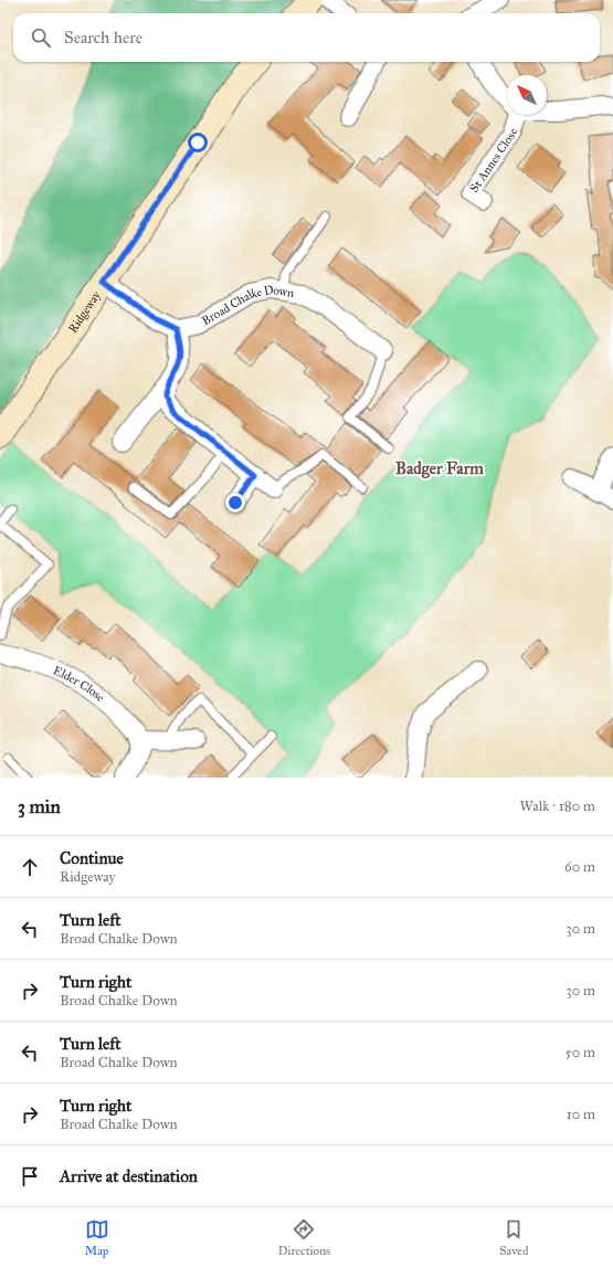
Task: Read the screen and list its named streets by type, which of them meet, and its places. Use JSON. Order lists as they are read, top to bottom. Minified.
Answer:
{"streets":{"street":["St Annes Close","Broad Chalke Down","Ridgeway","Elder Close"]},"districts":["Badger Farm"],"north":"top left","page":{"search":"Search here","heading":["3 min","Walk · 180 m"],"list":[["Continue","Ridgeway","60 m"],["Turn left","Broad Chalke Down","30 m"],["Turn right","Broad Chalke Down","30 m"],["Turn left","Broad Chalke Down","50 m"],["Turn right","Broad Chalke Down","10 m"],"Arrive at destination"],"nav":["Map","Directions","Saved"]}}
